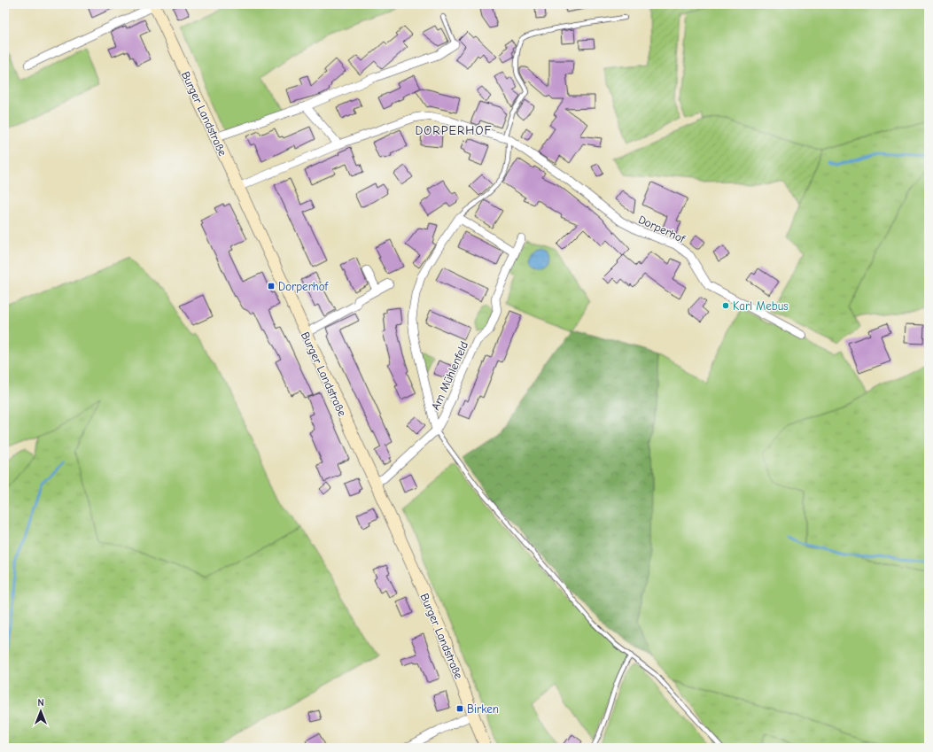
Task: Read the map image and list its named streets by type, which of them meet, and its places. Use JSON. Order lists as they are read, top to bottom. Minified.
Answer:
{"streets":{"main road":["Burger Landstraße"],"street":["Dorperhof","Am Mühlenfeld"]},"crossings":[["Burger Landstraße","Dorperhof"],["Burger Landstraße","Am Mühlenfeld"]],"districts":["DORPERHOF"],"places":{"transit":["Dorperhof","Birken"],"other":["Karl Mebus"]},"north":"top"}
